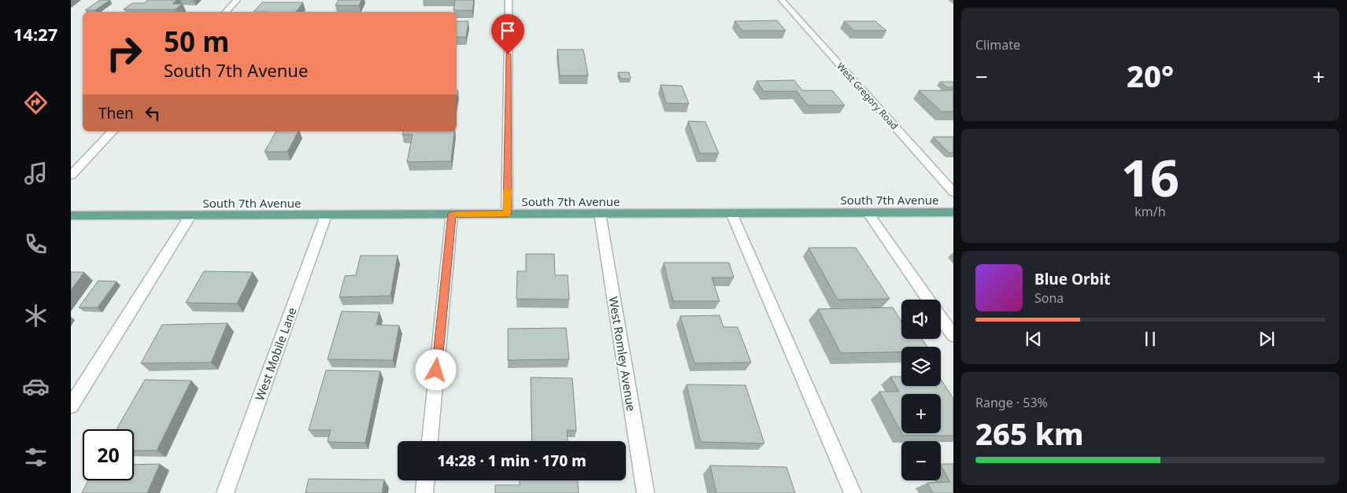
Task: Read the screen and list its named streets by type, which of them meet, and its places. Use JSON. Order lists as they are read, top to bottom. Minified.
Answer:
{"streets":{"main road":["South 7th Avenue"],"street":["West Gregory Road","West Mobile Lane","West Romley Avenue"]},"crossings":[["South 7th Avenue","West Mobile Lane"],["South 7th Avenue","West Romley Avenue"]],"page":{"tabs":"14:27","tile":["Climate",["16","km/h"],["Range · 53%","265 km"]],"turn":["50 m","South 7th Avenue"],"heat":["−","20°","+"],"then":"Then","song":["Blue Orbit","Sona"],"map_buttons":["+","−"],"limit":"20","trip":"14:28 · 1 min · 170 m"}}
